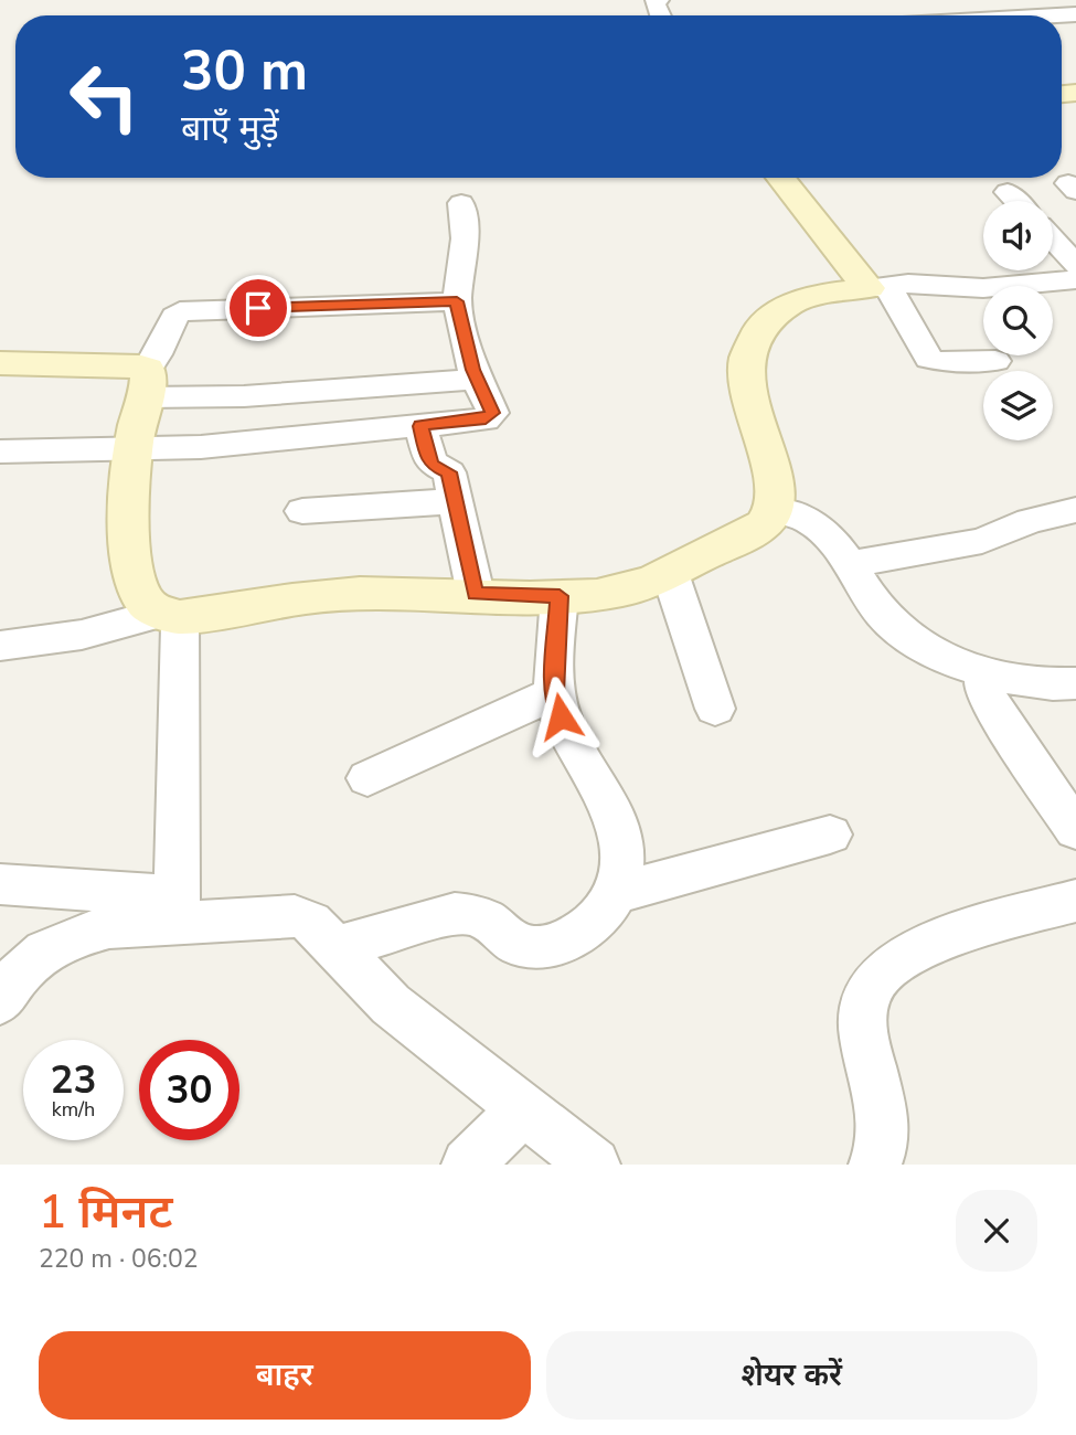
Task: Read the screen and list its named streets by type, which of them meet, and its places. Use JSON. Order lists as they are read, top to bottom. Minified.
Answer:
{"page":{"turn":["30 m","बाएँ मुड़ें"],"speed":"23 km/h","limit":"30","heading":["1 मिनट","220 m · 06:02"],"buttons":["बाहर","शेयर करें"]}}
